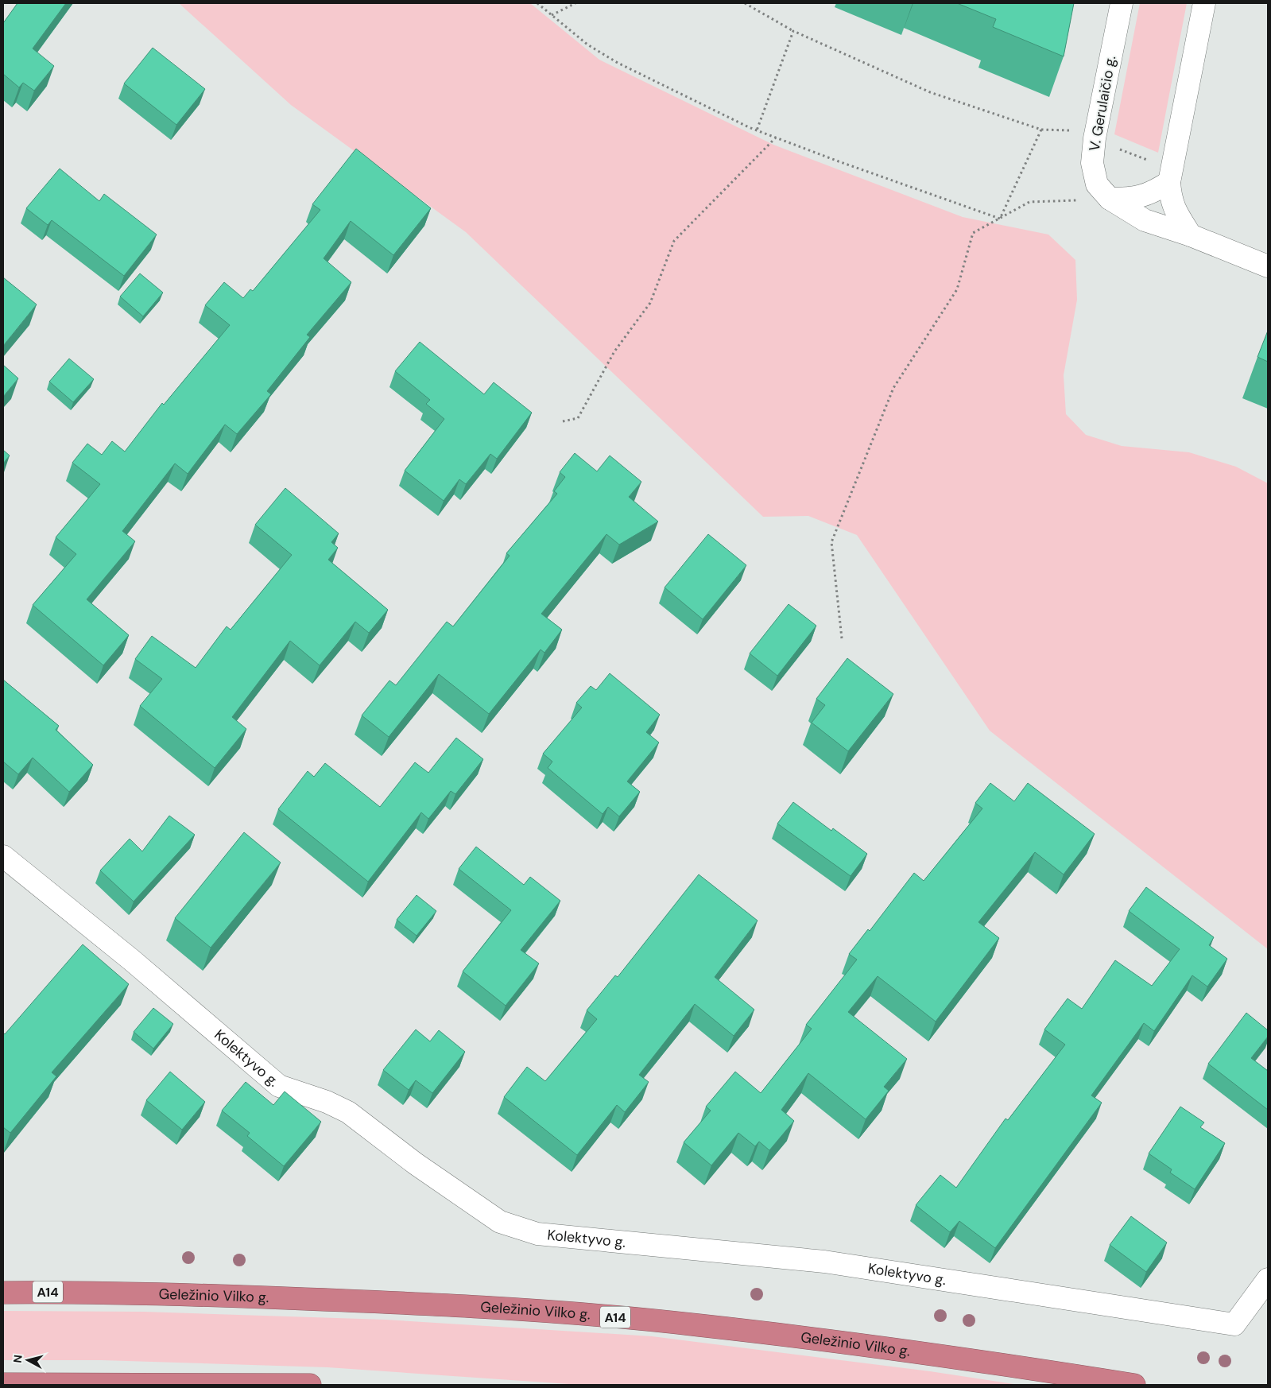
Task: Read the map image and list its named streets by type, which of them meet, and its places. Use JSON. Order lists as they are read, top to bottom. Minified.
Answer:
{"streets":{"highway":["A14","Geležinio Vilko g."],"street":["V. Gerulaičio g.","Kolektyvo g."]},"north":"left"}
